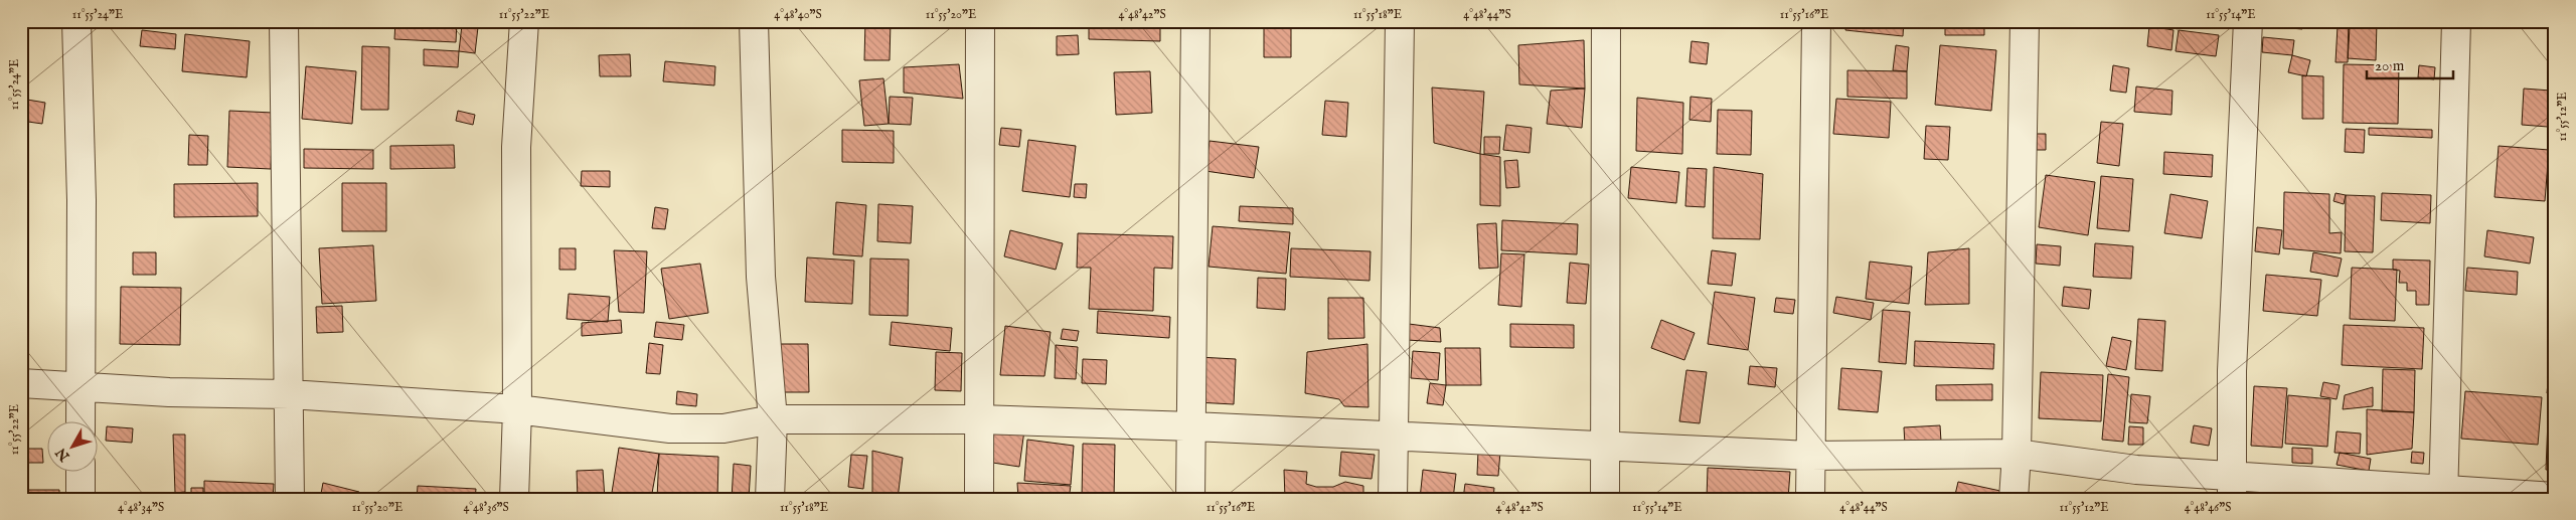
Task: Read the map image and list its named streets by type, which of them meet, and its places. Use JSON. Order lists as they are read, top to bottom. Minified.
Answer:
{"scale_bar":"20 m","north":"bottom left","coordinates":["11°55'24\"E","11°55'22\"E","4°48'40\"S","11°55'20\"E","4°48'42\"S","11°55'18\"E","4°48'44\"S","11°55'16\"E","11°55'14\"E","11°55'12\"E","4°48'34\"S","4°48'36\"S","4°48'46\"S"]}
